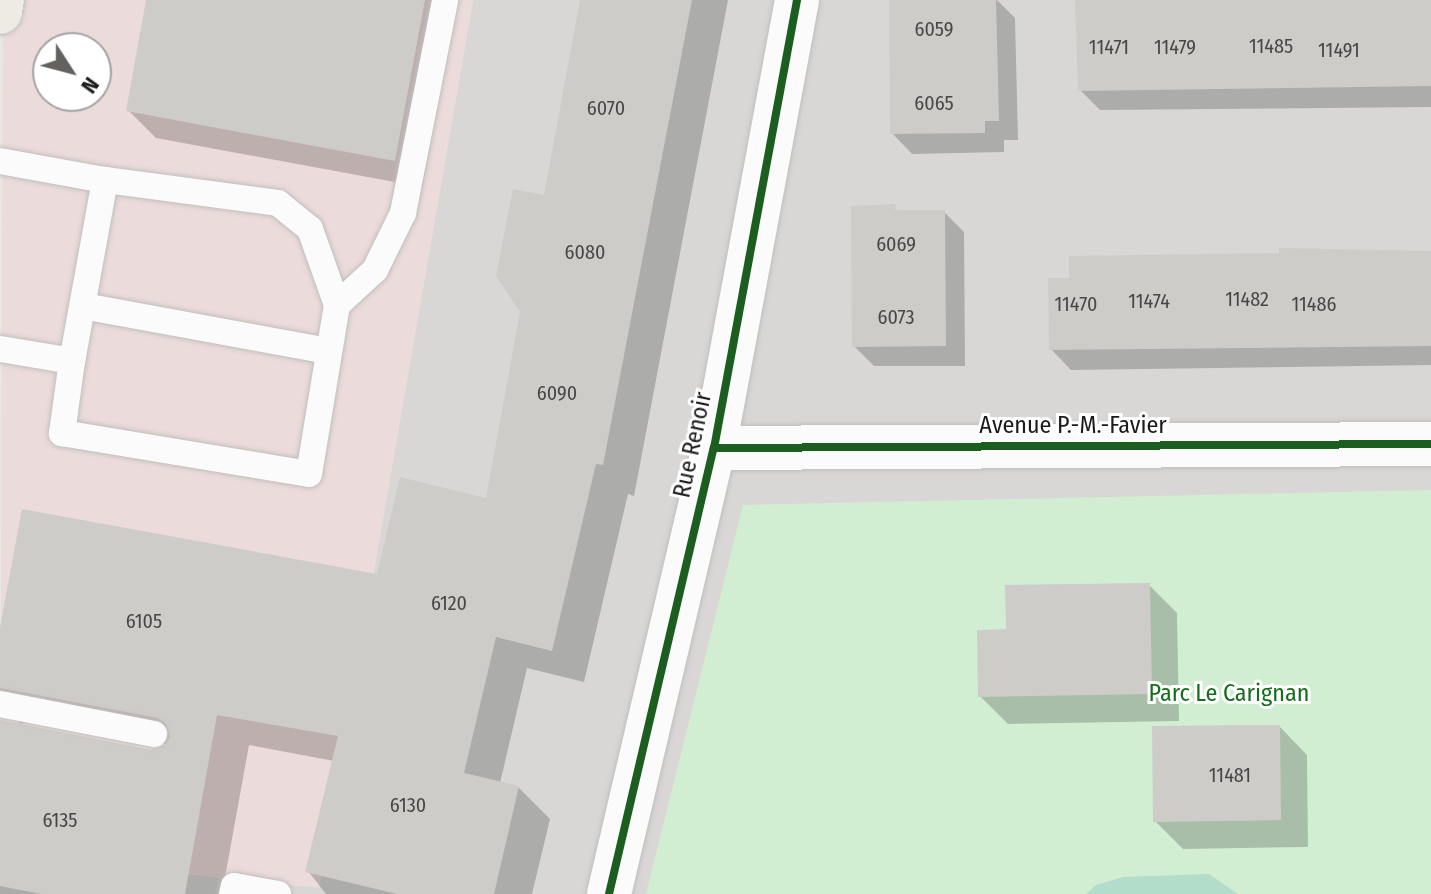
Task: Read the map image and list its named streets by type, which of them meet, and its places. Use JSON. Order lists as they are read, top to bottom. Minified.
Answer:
{"streets":{"street":["Avenue P.-M.-Favier","Rue Renoir"]},"crossings":[["Avenue P.-M.-Favier","Rue Renoir"]],"parks":["Parc Le Carignan"],"house_numbers":["6059","11485","11471","11479","11491","6065","6070","6069","6080","11482","11474","11470","11486","6073","6090","6120","6105","11481","6130","6135"],"north":"bottom right"}
